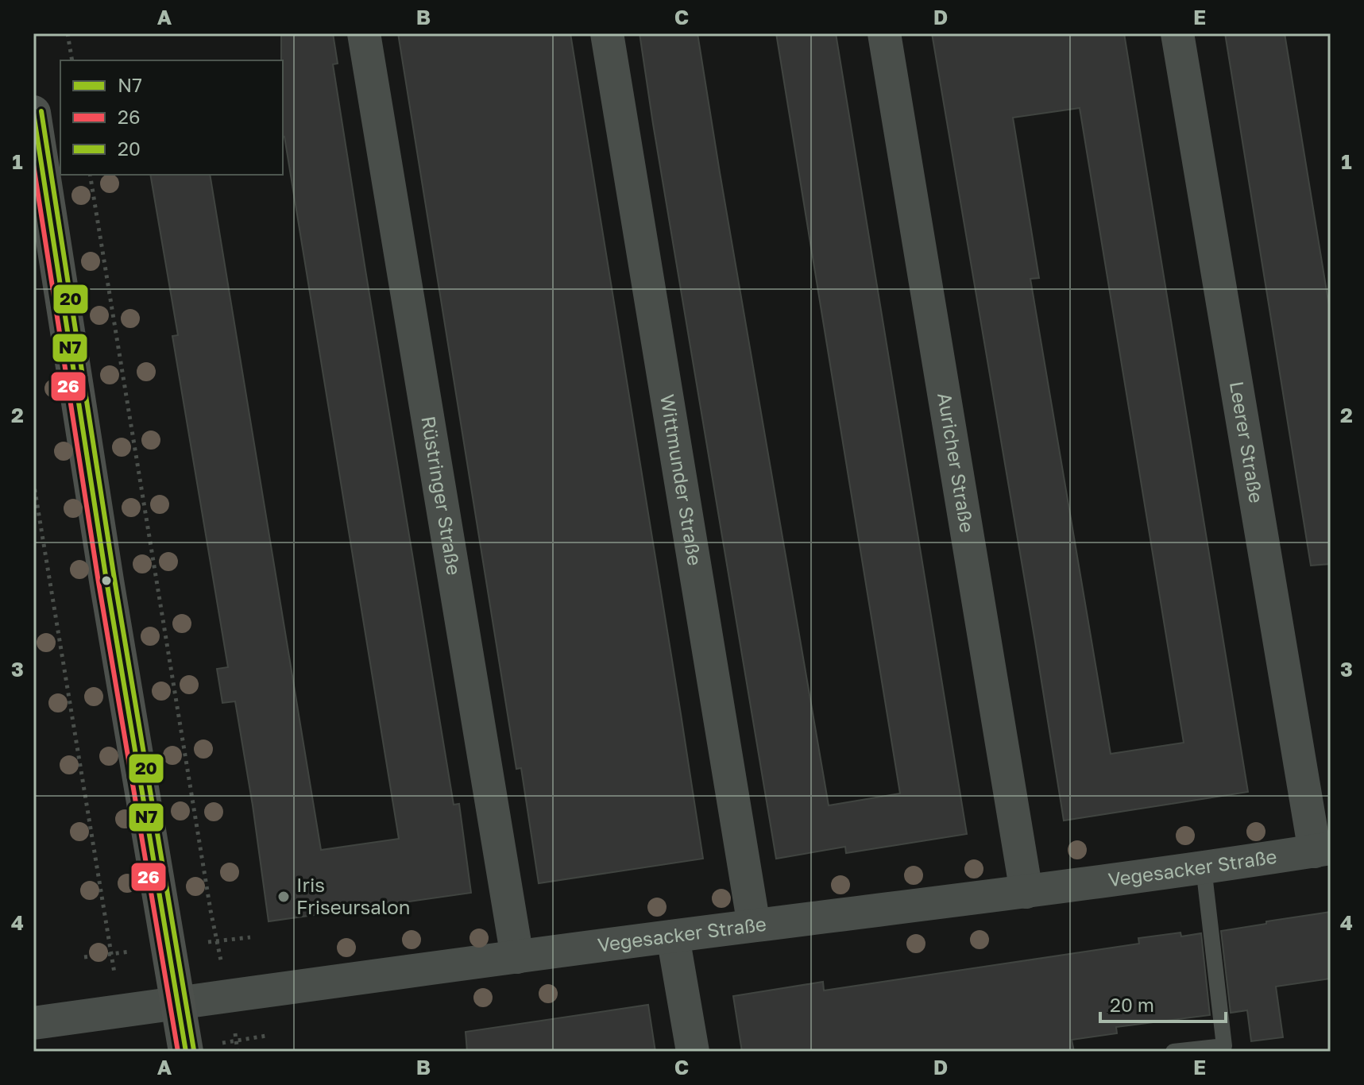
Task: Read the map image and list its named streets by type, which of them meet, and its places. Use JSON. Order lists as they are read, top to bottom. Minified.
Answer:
{"streets":{"street":["Leerer Straße","Auricher Straße","Wittmunder Straße","Rüstringer Straße","Vegesacker Straße"]},"crossings":[["Leerer Straße","Vegesacker Straße"],["Auricher Straße","Vegesacker Straße"],["Wittmunder Straße","Vegesacker Straße"],["Rüstringer Straße","Vegesacker Straße"]],"places":["Iris Friseursalon"],"lines":["transit line 20","transit line N7","transit line 26"],"legend":["N7","26","20"],"scale_bar":"20 m","grid":{"columns":["A","B","C","D","E"],"rows":["1","2","3","4"]}}
